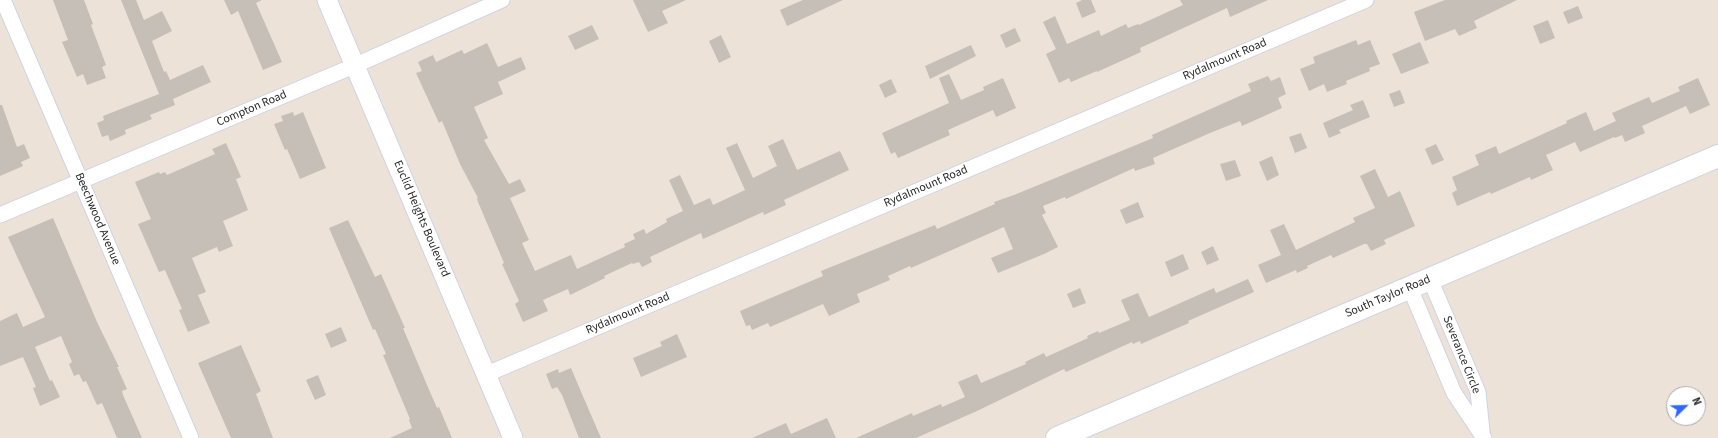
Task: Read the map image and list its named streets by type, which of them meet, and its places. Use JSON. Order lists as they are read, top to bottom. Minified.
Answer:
{"streets":{"main road":["South Taylor Road"],"street":["Rydalmount Road","Compton Road","Beechwood Avenue","Euclid Heights Boulevard","Severance Circle"]},"crossings":[["Rydalmount Road","Euclid Heights Boulevard"],["Compton Road","Beechwood Avenue"],["Compton Road","Euclid Heights Boulevard"],["South Taylor Road","Severance Circle"]],"north":"top right"}
